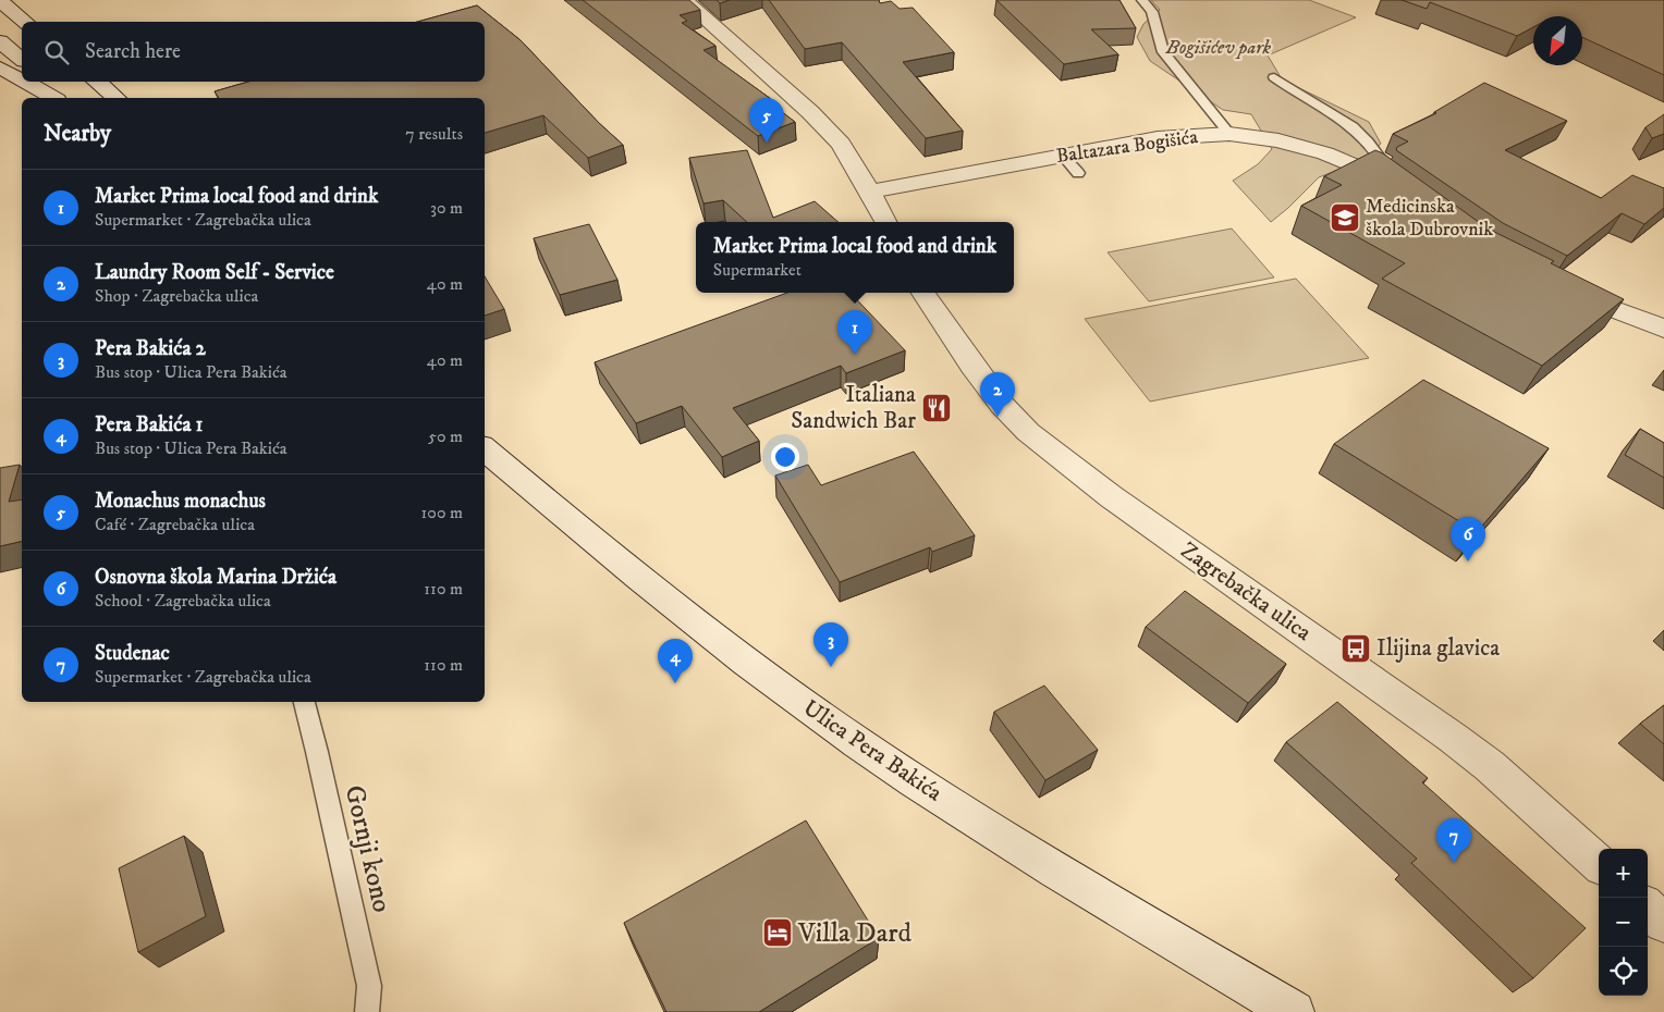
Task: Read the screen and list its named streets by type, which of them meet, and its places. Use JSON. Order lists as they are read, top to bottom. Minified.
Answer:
{"streets":{"street":["Baltazara Bogišića","Zagrebačka ulica","Ulica Pera Bakića"],"lane":["Gornji kono"]},"parks":["Bogišićev park"],"places":{"school or university":["Medicinska škola Dubrovnik"],"restaurant":["Italiana Sandwich Bar"],"bus stop":["Ilijina glavica"],"hotel":["Villa Dard"]},"north":"bottom left","page":{"search":"Search here","pins":["5","1","2","6","3","4","7"],"heading":["Nearby","7 results"],"list":[{"mark":"1","name":"Market Prima local food and drink","note":"Supermarket · Zagrebačka ulica","value":"30 m"},{"mark":"2","name":"Laundry Room Self - Service","note":"Shop · Zagrebačka ulica","value":"40 m"},{"mark":"3","name":"Pera Bakića 2","note":"Bus stop · Ulica Pera Bakića","value":"40 m"},{"mark":"4","name":"Pera Bakića 1","note":"Bus stop · Ulica Pera Bakića","value":"50 m"},{"mark":"5","name":"Monachus monachus","note":"Café · Zagrebačka ulica","value":"100 m"},{"mark":"6","name":"Osnovna škola Marina Držića","note":"School · Zagrebačka ulica","value":"110 m"},{"mark":"7","name":"Studenac","note":"Supermarket · Zagrebačka ulica","value":"110 m"}],"popup":["Market Prima local food and drink","Supermarket"],"map_buttons":["+","−"]}}
